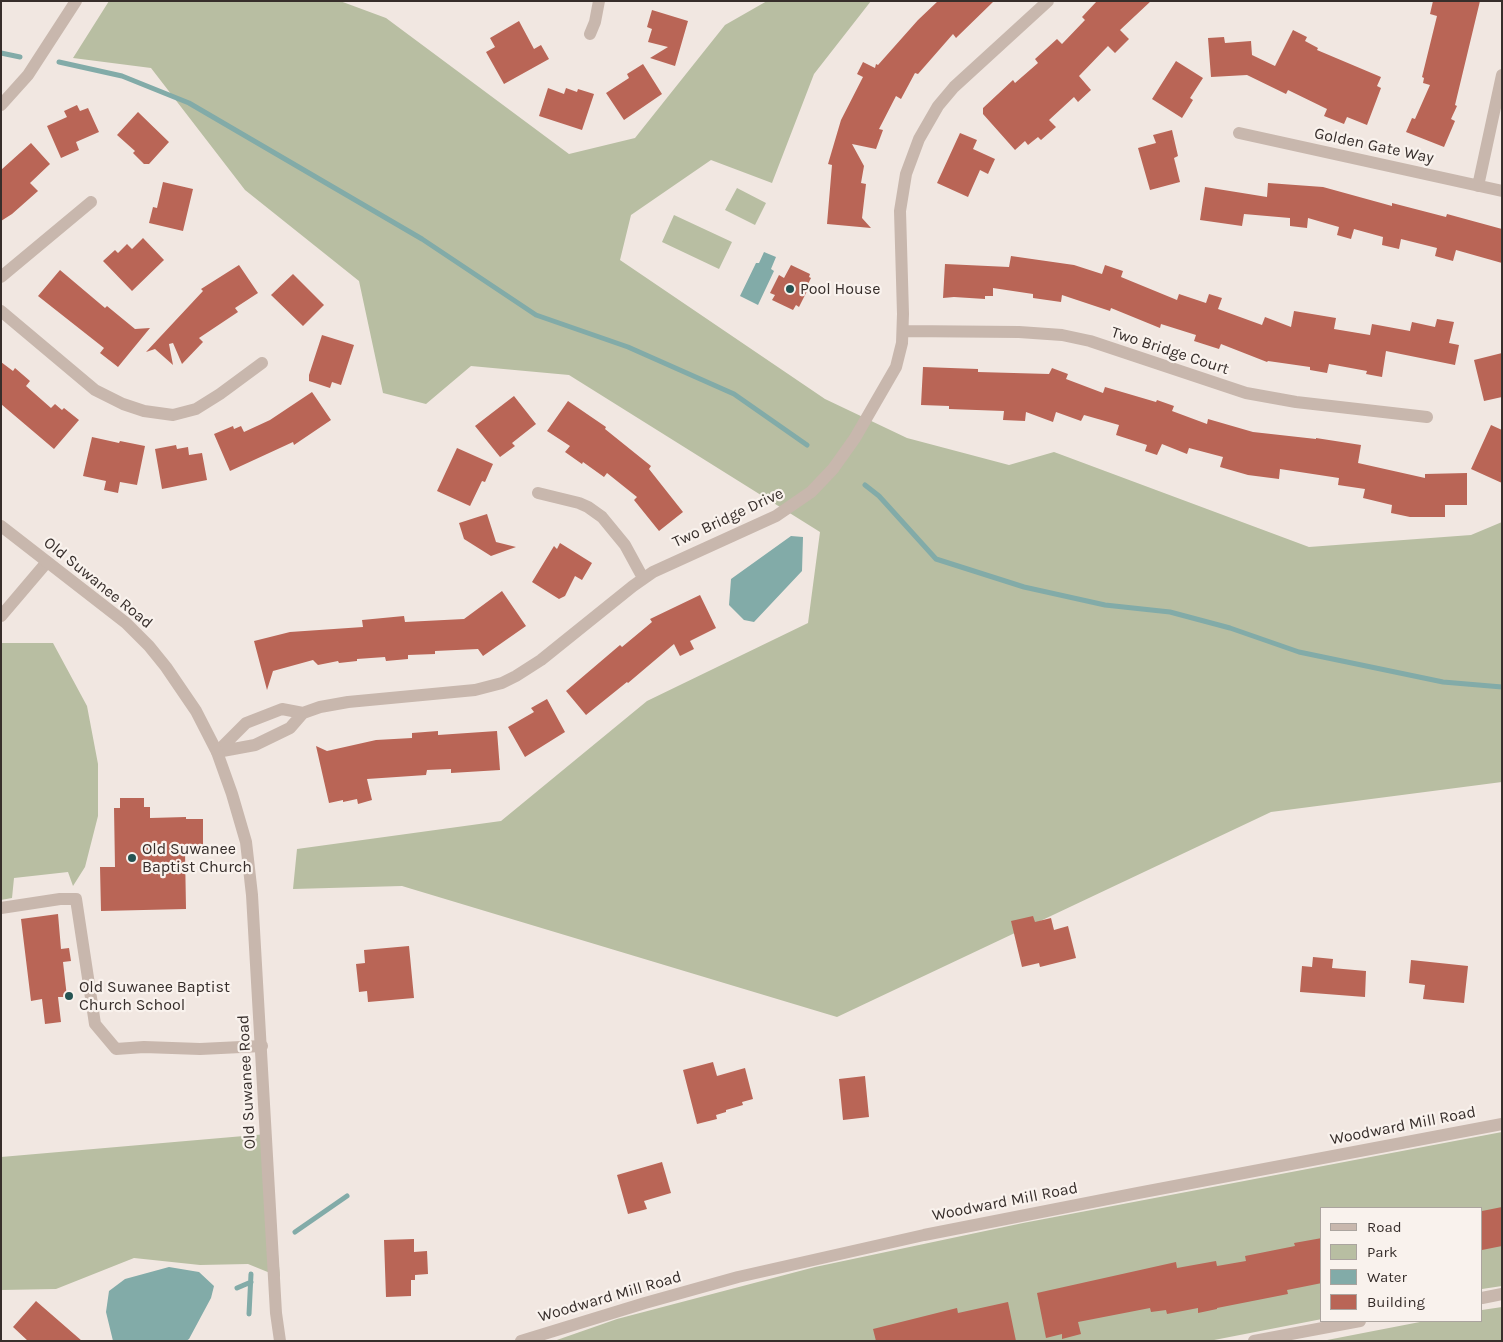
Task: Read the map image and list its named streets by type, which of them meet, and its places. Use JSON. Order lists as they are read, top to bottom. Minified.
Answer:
{"streets":{"street":["Golden Gate Way","Two Bridge Court","Two Bridge Drive","Old Suwanee Road","Woodward Mill Road"]},"crossings":[["Two Bridge Court","Two Bridge Drive"],["Two Bridge Drive","Old Suwanee Road"]],"places":["Pool House","Old Suwanee Baptist Church","Old Suwanee Baptist Church School"],"legend":["Road","Park","Water","Building"]}
